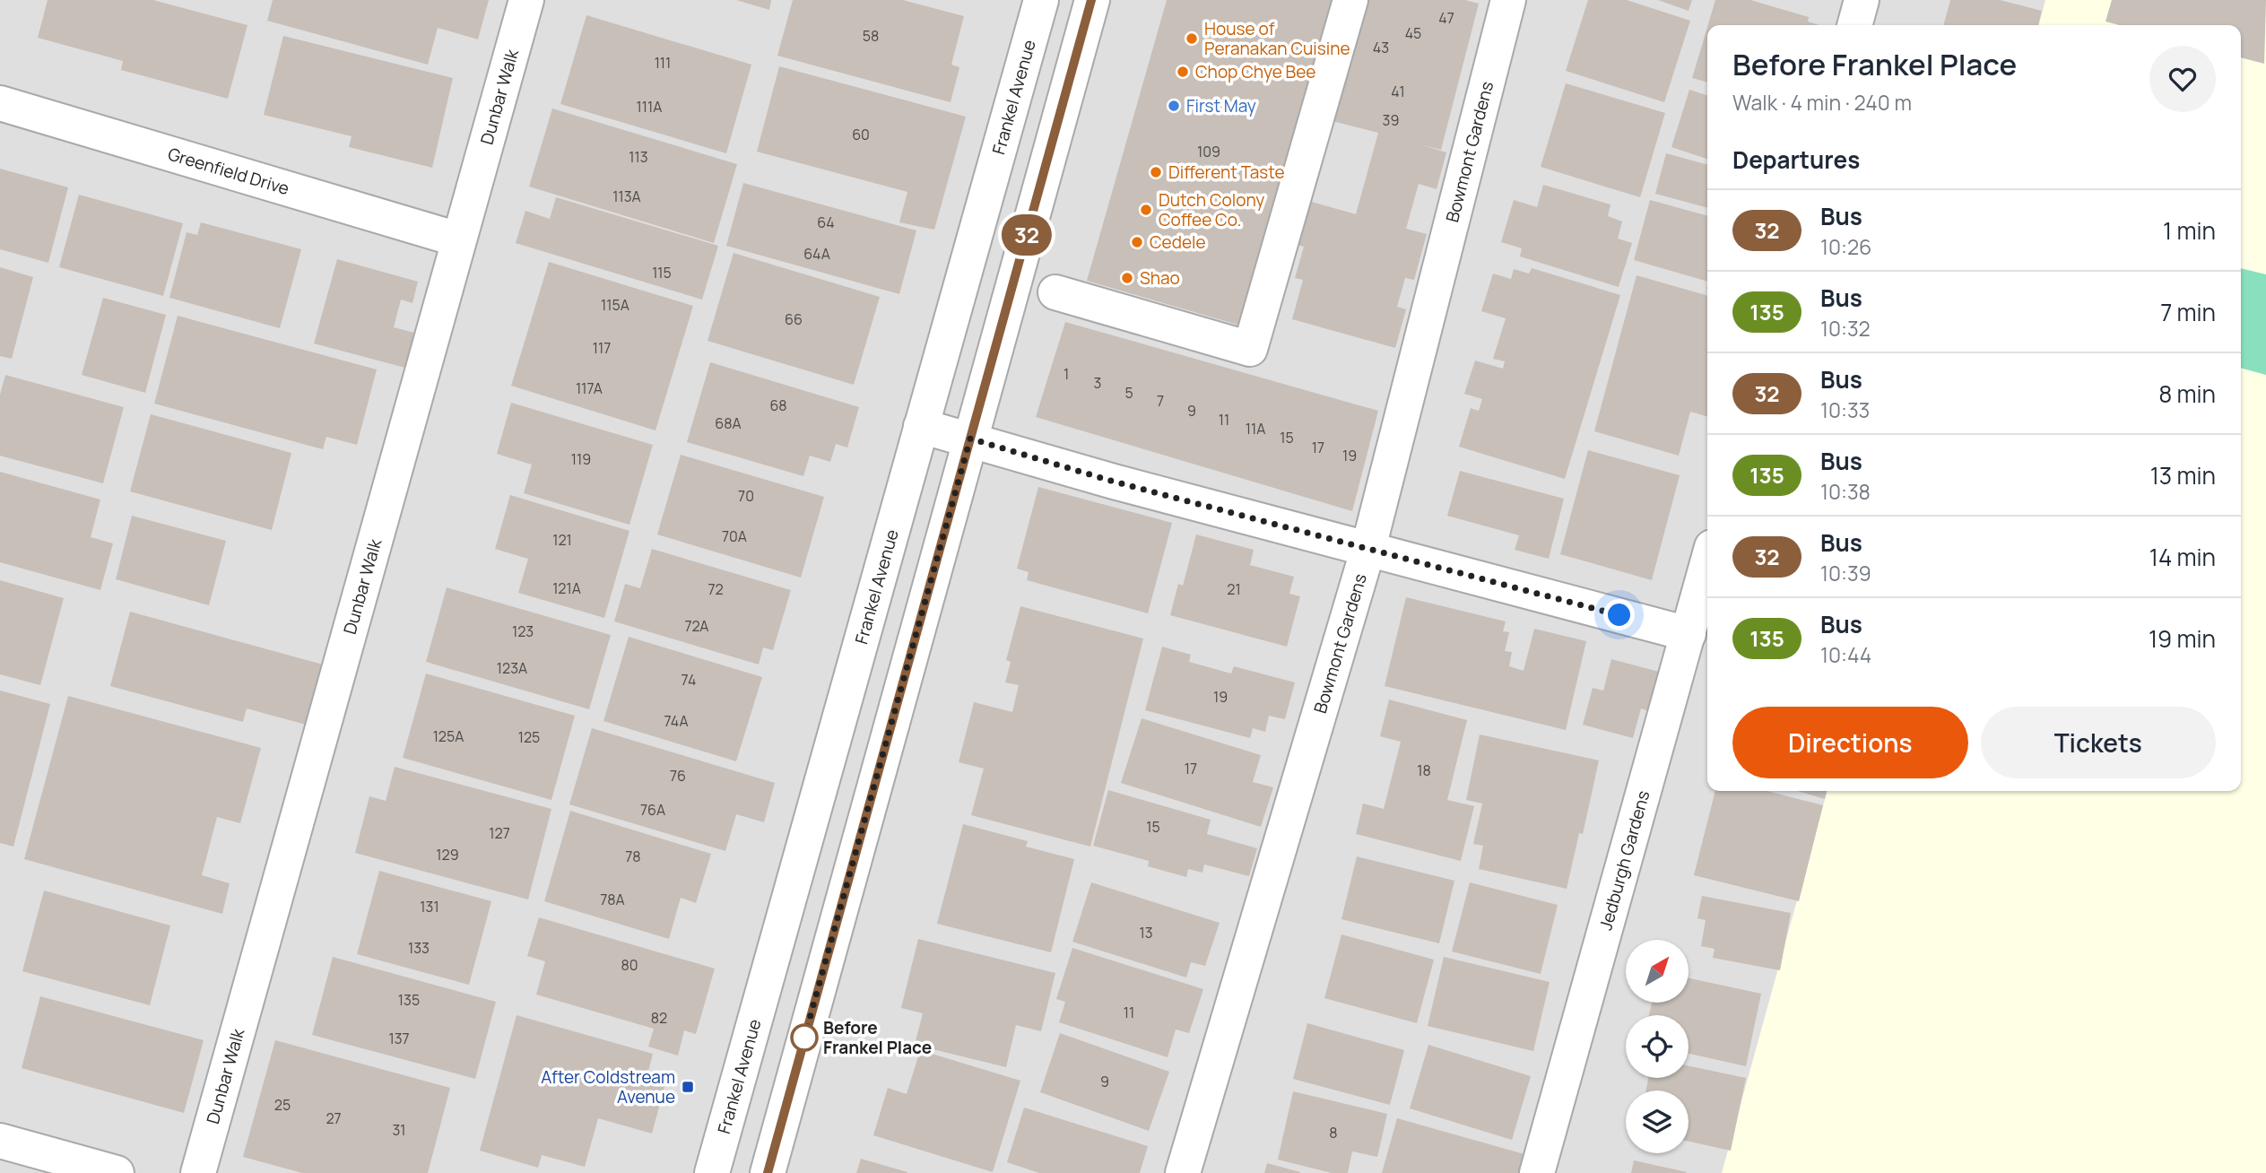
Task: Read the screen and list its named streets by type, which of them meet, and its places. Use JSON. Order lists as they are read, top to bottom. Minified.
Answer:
{"streets":{"street":["Dunbar Walk","Frankel Avenue","Bowmont Gardens","Greenfield Drive","Jedburgh Gardens"]},"crossings":[["Dunbar Walk","Greenfield Drive"]],"places":{"other":["House of Peranakan Cuisine","Chop Chye Bee","First May","Different Taste","Dutch Colony Coffee Co.","Cedele","Shao","Before Frankel Place"],"transit":["After Coldstream Avenue"]},"lines":["bus line 32"],"house_numbers":["47","45","58","43","111","41","111A","39","60","109","113","113A","64","64A","115","115A","66","117","1","3","117A","5","7","68","9","11","68A","11A","15","17","19","119","70","70A","121","121A","72","21","72A","123","123A","74","19","74A","125A","125","17","18","76","76A","15","127","129","78","78A","131","13","133","80","135","11","82","137","9","25","27","31","8"],"north":"top right","page":{"on_map":"32","heading":[["Before Frankel Place","Walk · 4 min · 240 m"],"Departures"],"list":[{"mark":"32","name":"Bus","note":"10:26","value":"1 min"},{"mark":"135","name":"Bus","note":"10:32","value":"7 min"},{"mark":"32","name":"Bus","note":"10:33","value":"8 min"},{"mark":"135","name":"Bus","note":"10:38","value":"13 min"},{"mark":"32","name":"Bus","note":"10:39","value":"14 min"},{"mark":"135","name":"Bus","note":"10:44","value":"19 min"}],"buttons":["Directions","Tickets"]}}
